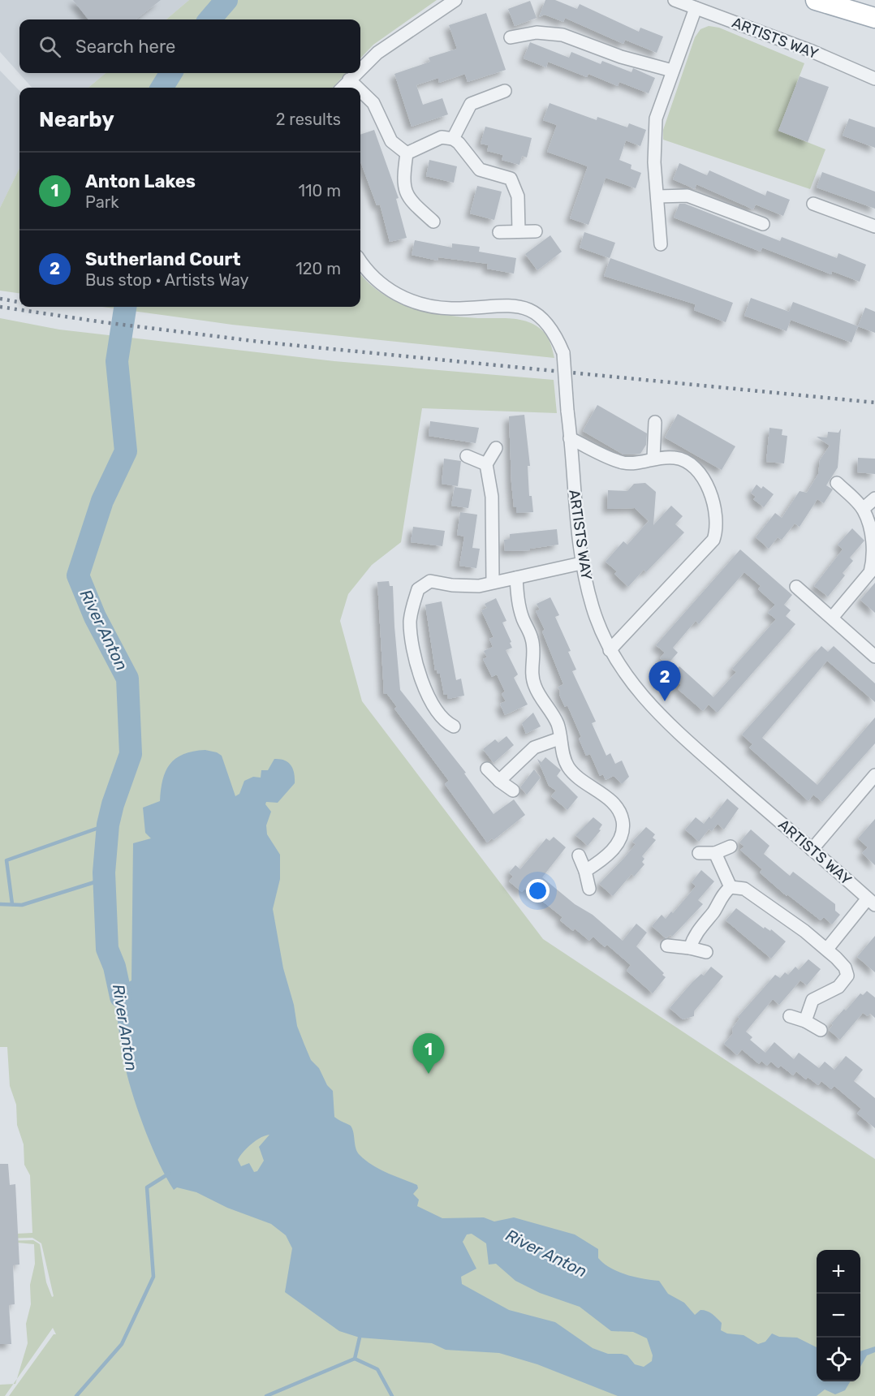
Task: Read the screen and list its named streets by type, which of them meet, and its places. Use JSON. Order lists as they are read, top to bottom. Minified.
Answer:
{"streets":{"street":["ARTISTS WAY"]},"water":["River Anton"],"page":{"search":"Search here","heading":["Nearby","2 results"],"list":[{"mark":"1","name":"Anton Lakes","note":"Park","value":"110 m"},{"mark":"2","name":"Sutherland Court","note":"Bus stop · Artists Way","value":"120 m"}],"pins":["2","1"],"map_buttons":["+","−"]}}
